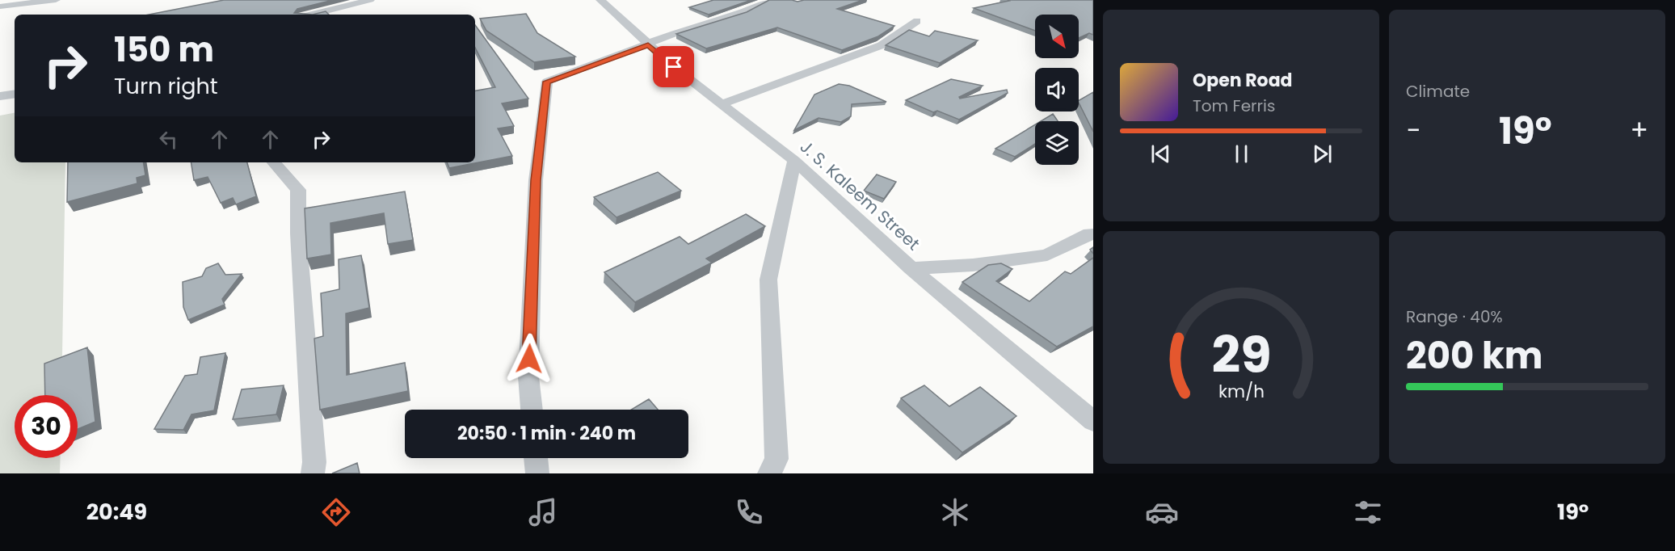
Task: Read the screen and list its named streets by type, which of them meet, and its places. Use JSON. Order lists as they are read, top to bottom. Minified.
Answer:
{"streets":{"street":["J. S. Kaleem Street"]},"north":"bottom right","page":{"tile":["Climate",["Range · 40%","200 km"]],"turn":["150 m","Turn right"],"song":["Open Road","Tom Ferris"],"heat":["−","19°","+"],"limit":"30","trip":"20:50 · 1 min · 240 m","tabs":["20:49","19°"],"gauge":["29","km/h"]}}
